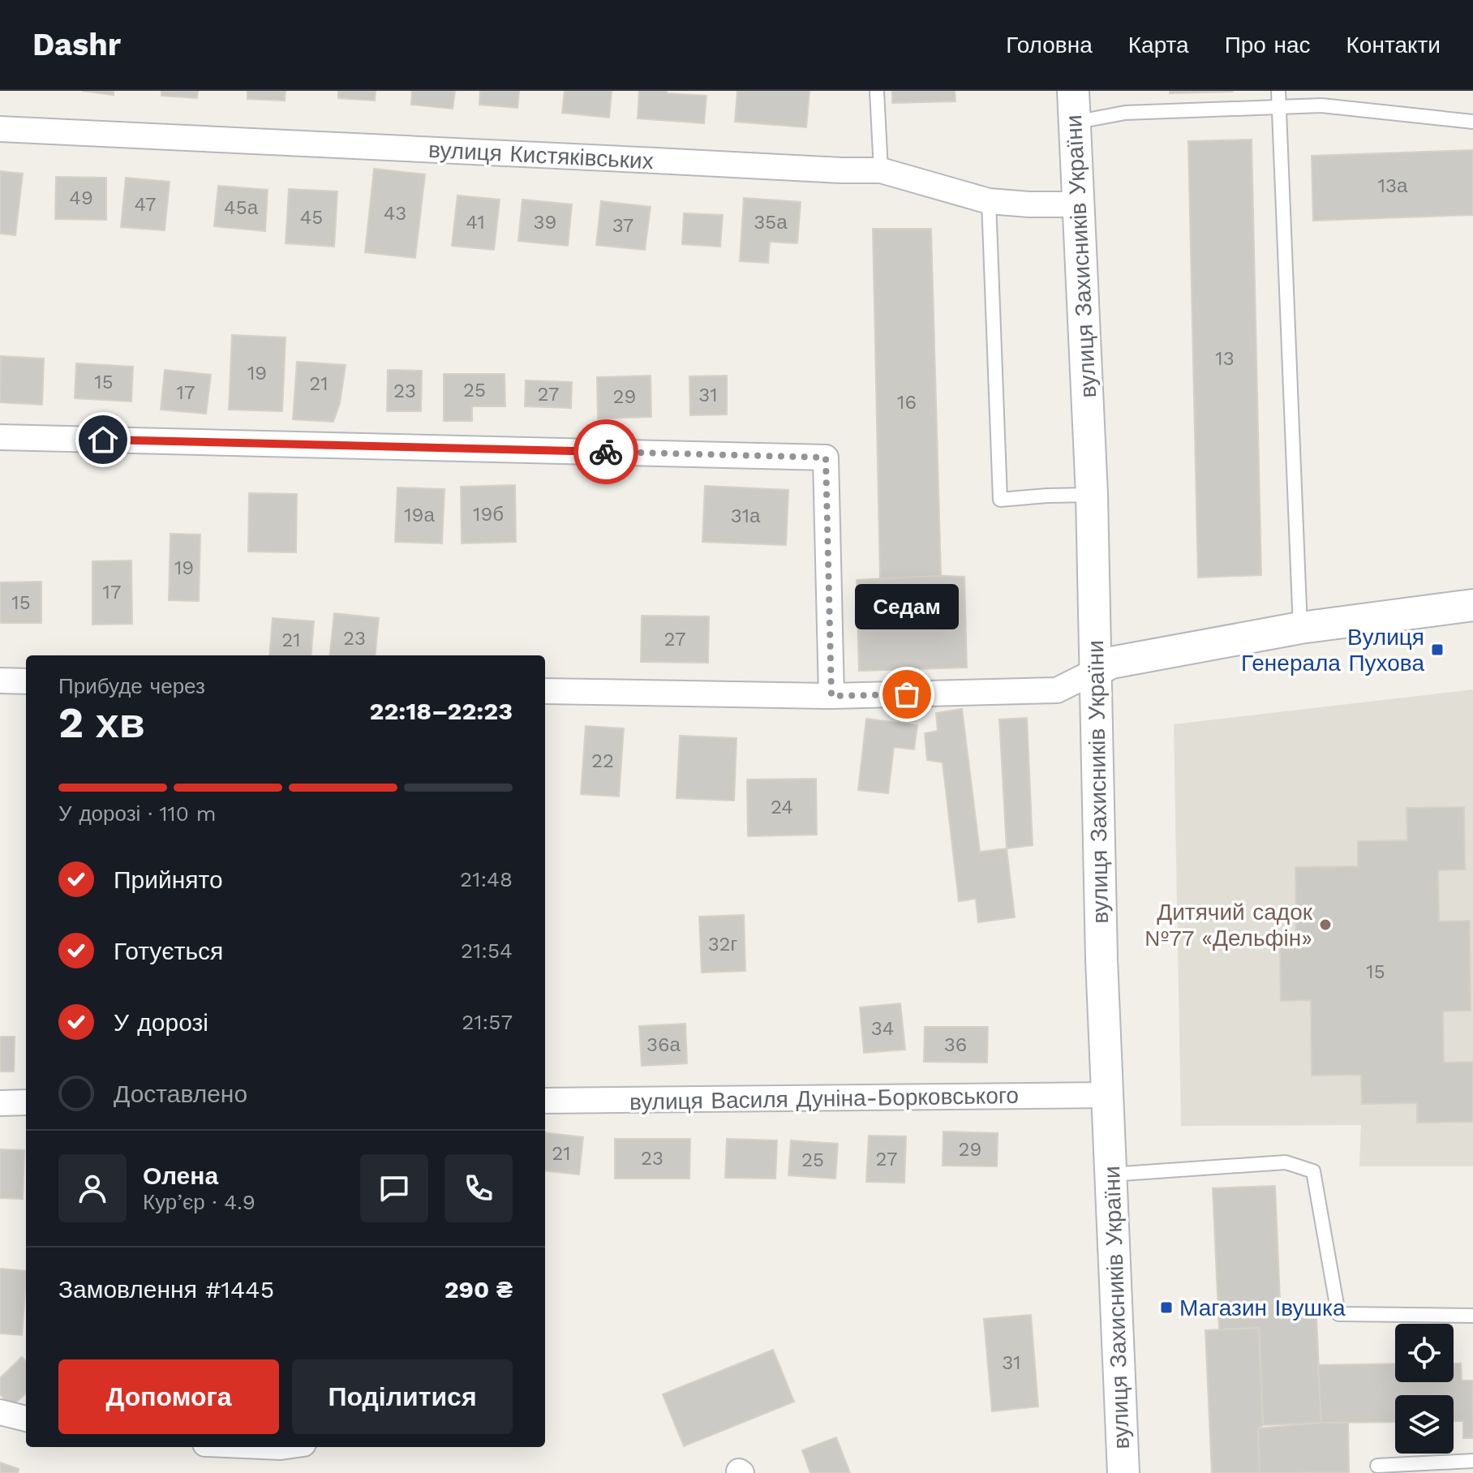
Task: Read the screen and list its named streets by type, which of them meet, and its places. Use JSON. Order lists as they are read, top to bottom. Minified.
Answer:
{"streets":{"street":["вулиця Кистяківських","вулиця Захисників України","вулиця Василя Дуніна-Борковського"]},"crossings":[["вулиця Кистяківських","вулиця Захисників України"],["вулиця Захисників України","вулиця Василя Дуніна-Борковського"]],"places":{"transit":["Вулиця Генерала Пухова","Магазин Івушка"],"other":["Седам","Дитячий садок №77 «Дельфін»"]},"house_numbers":["13а","49","47","45а","43","45","41","39","35а","37","13","19","15","21","25","23","17","27","31","29","16","19б","19а","31а","19","17","15","23","27","21","22","24","32г","15","34","36а","36","29","21","23","27","25","31"],"page":{"header":"Dashr","nav":["Головна","Карта","Про нас","Контакти"],"bubble":"Седам","heading":["2 хв","Прибуде через","22:18–22:23"],"panel":["Олена","Кур’єр · 4.9","Замовлення #1445","290 ₴"],"bar":"У дорозі · 110 m","list":[["Прийнято","21:48"],["Готується","21:54"],["У дорозі","21:57"],"Доставлено"],"buttons":["Допомога","Поділитися"]}}
